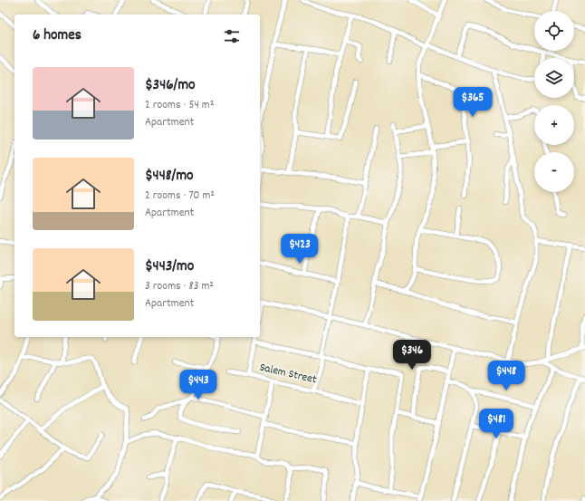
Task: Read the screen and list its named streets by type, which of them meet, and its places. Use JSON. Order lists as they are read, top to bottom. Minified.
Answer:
{"streets":{"street":["Salem Street"]},"page":{"map_buttons":["+","−"],"heading":"6 homes","list":[{"name":"$346/mo","note":"2 rooms · 54 m² · Apartment"},{"name":"$448/mo","note":"2 rooms · 70 m² · Apartment"},{"name":"$443/mo","note":"3 rooms · 83 m² · Apartment"}],"price":["$365","$423","$346","$448","$443","$481"]}}
